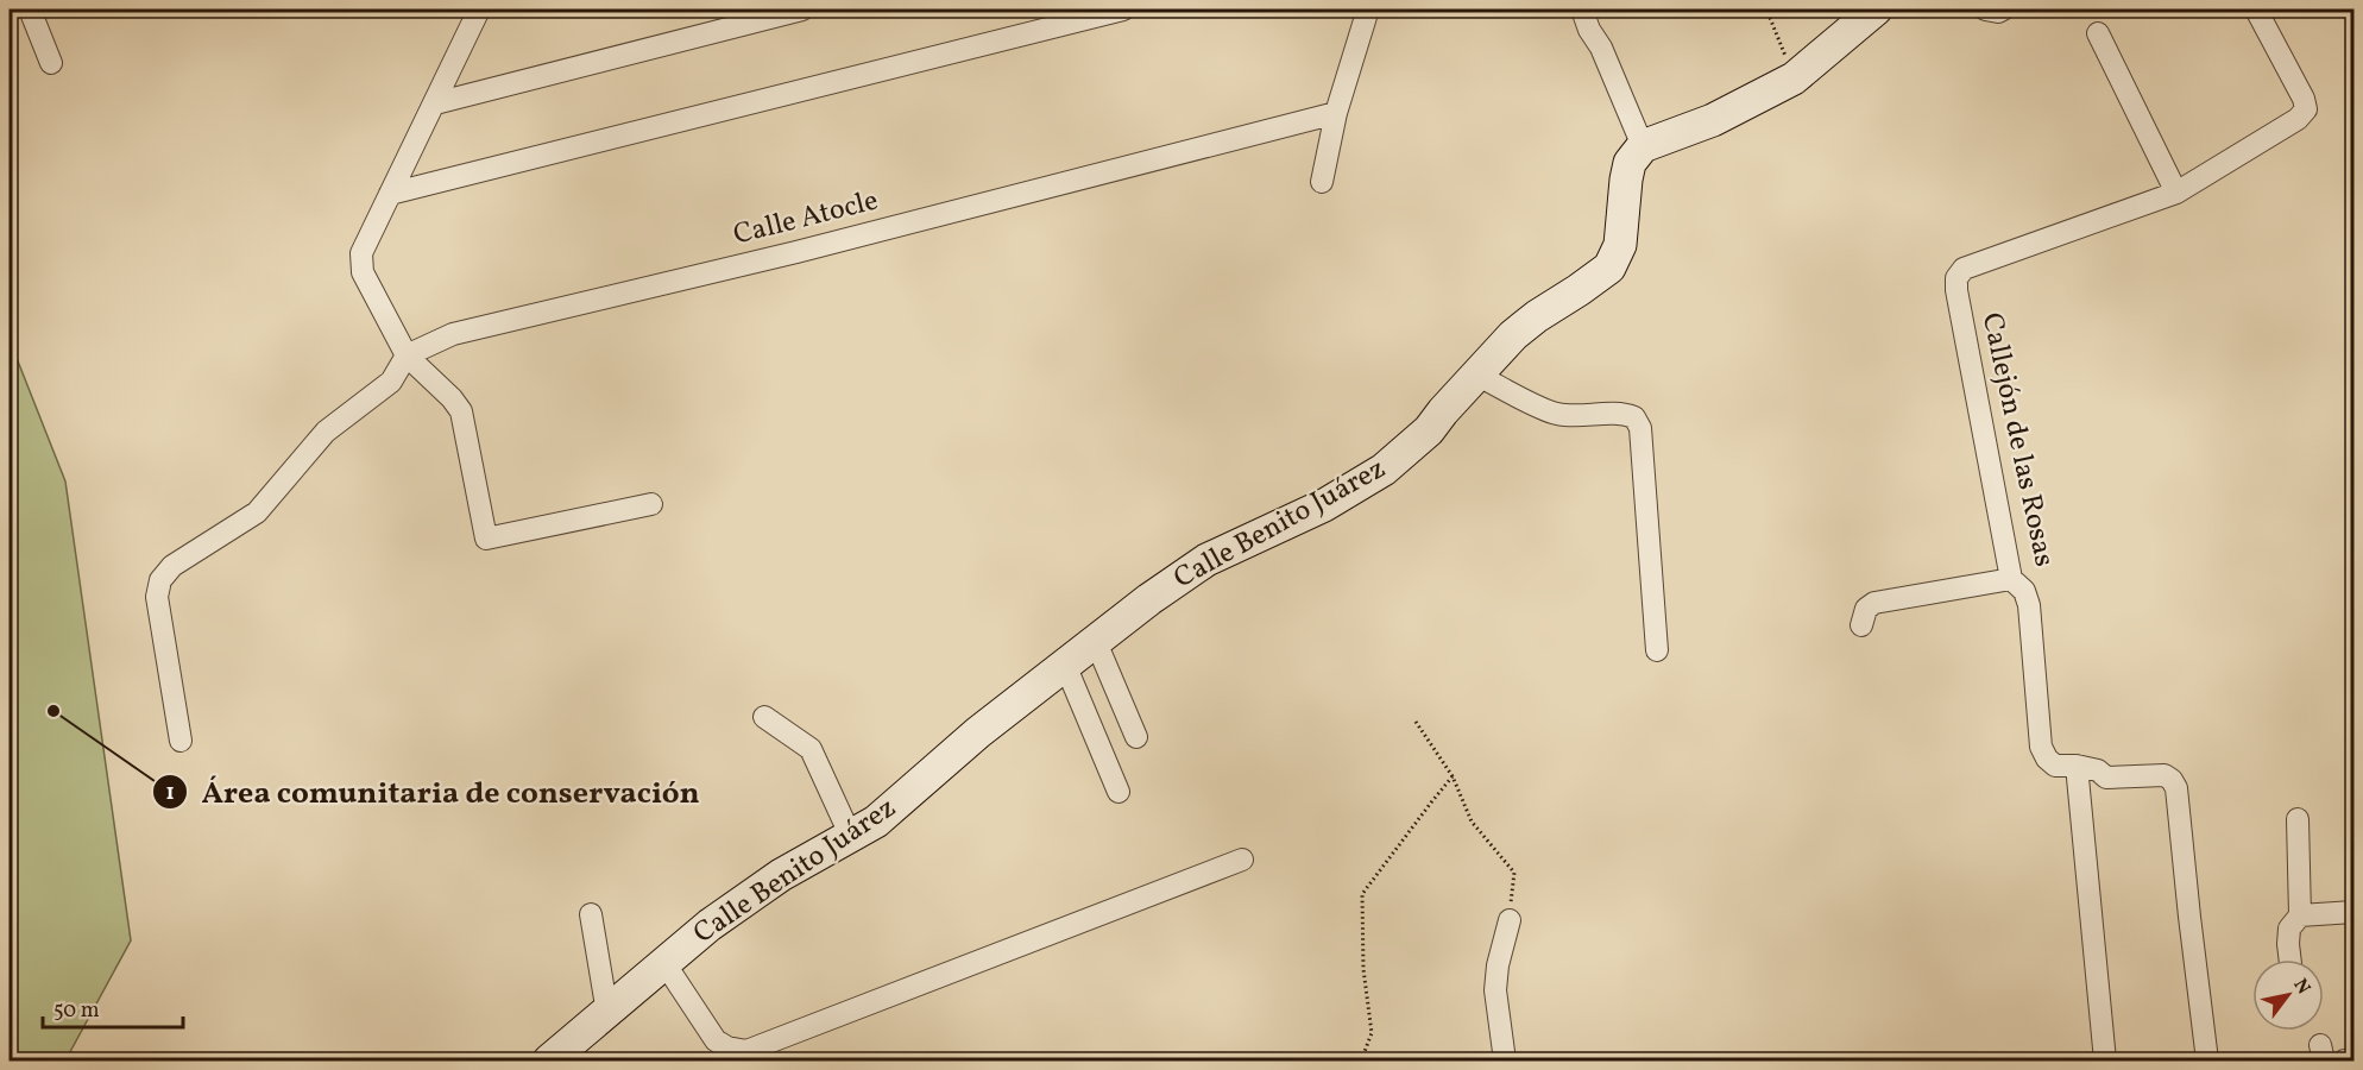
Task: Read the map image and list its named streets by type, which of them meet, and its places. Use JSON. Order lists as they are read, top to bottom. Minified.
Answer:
{"streets":{"street":["Calle Atocle","Callejón de las Rosas","Calle Benito Juárez"]},"places":["Área comunitaria de conservación"],"scale_bar":"50 m","north":"top right"}
